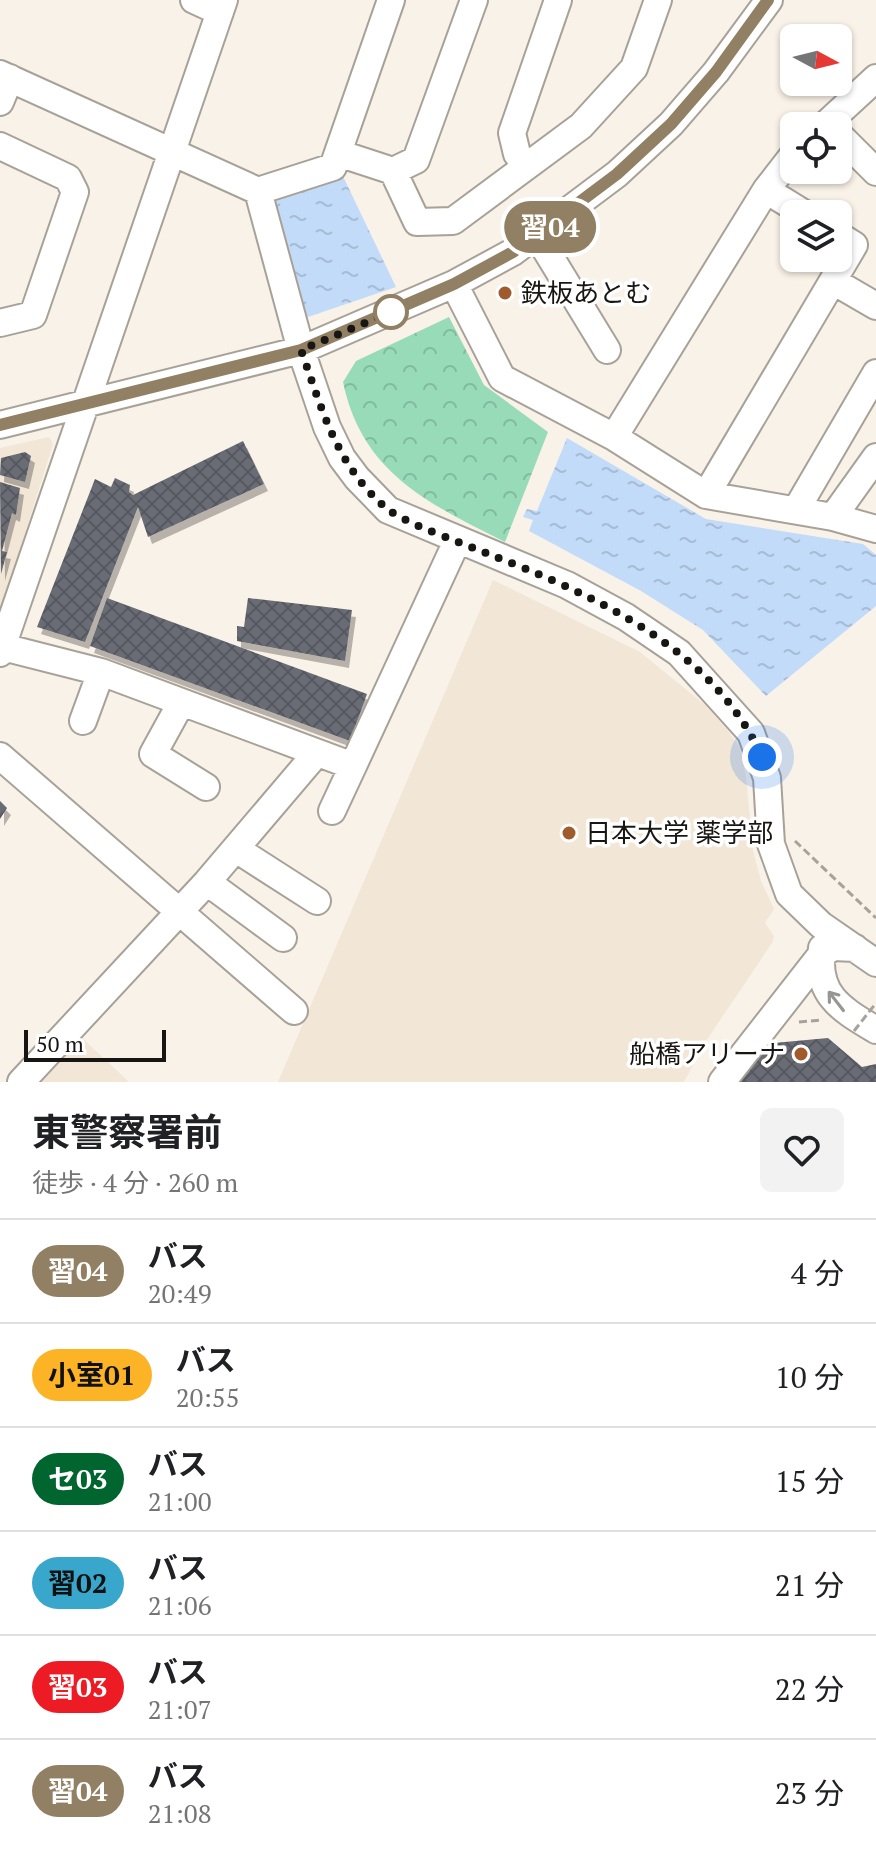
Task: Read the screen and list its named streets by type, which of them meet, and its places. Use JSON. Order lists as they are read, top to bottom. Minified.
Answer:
{"places":["鉄板あとむ","日本大学 薬学部","船橋アリーナ"],"lines":["bus line 習04"],"scale_bar":"50 m","north":"right","page":{"on_map":"習04","scale":"50 m","heading":["東警察署前","徒歩 · 4 分 · 260 m"],"list":[{"mark":"習04","name":"バス","note":"20:49","value":"4 分"},{"mark":"小室01","name":"バス","note":"20:55","value":"10 分"},{"mark":"セ03","name":"バス","note":"21:00","value":"15 分"},{"mark":"習02","name":"バス","note":"21:06","value":"21 分"},{"mark":"習03","name":"バス","note":"21:07","value":"22 分"},{"mark":"習04","name":"バス","note":"21:08","value":"23 分"}]}}
